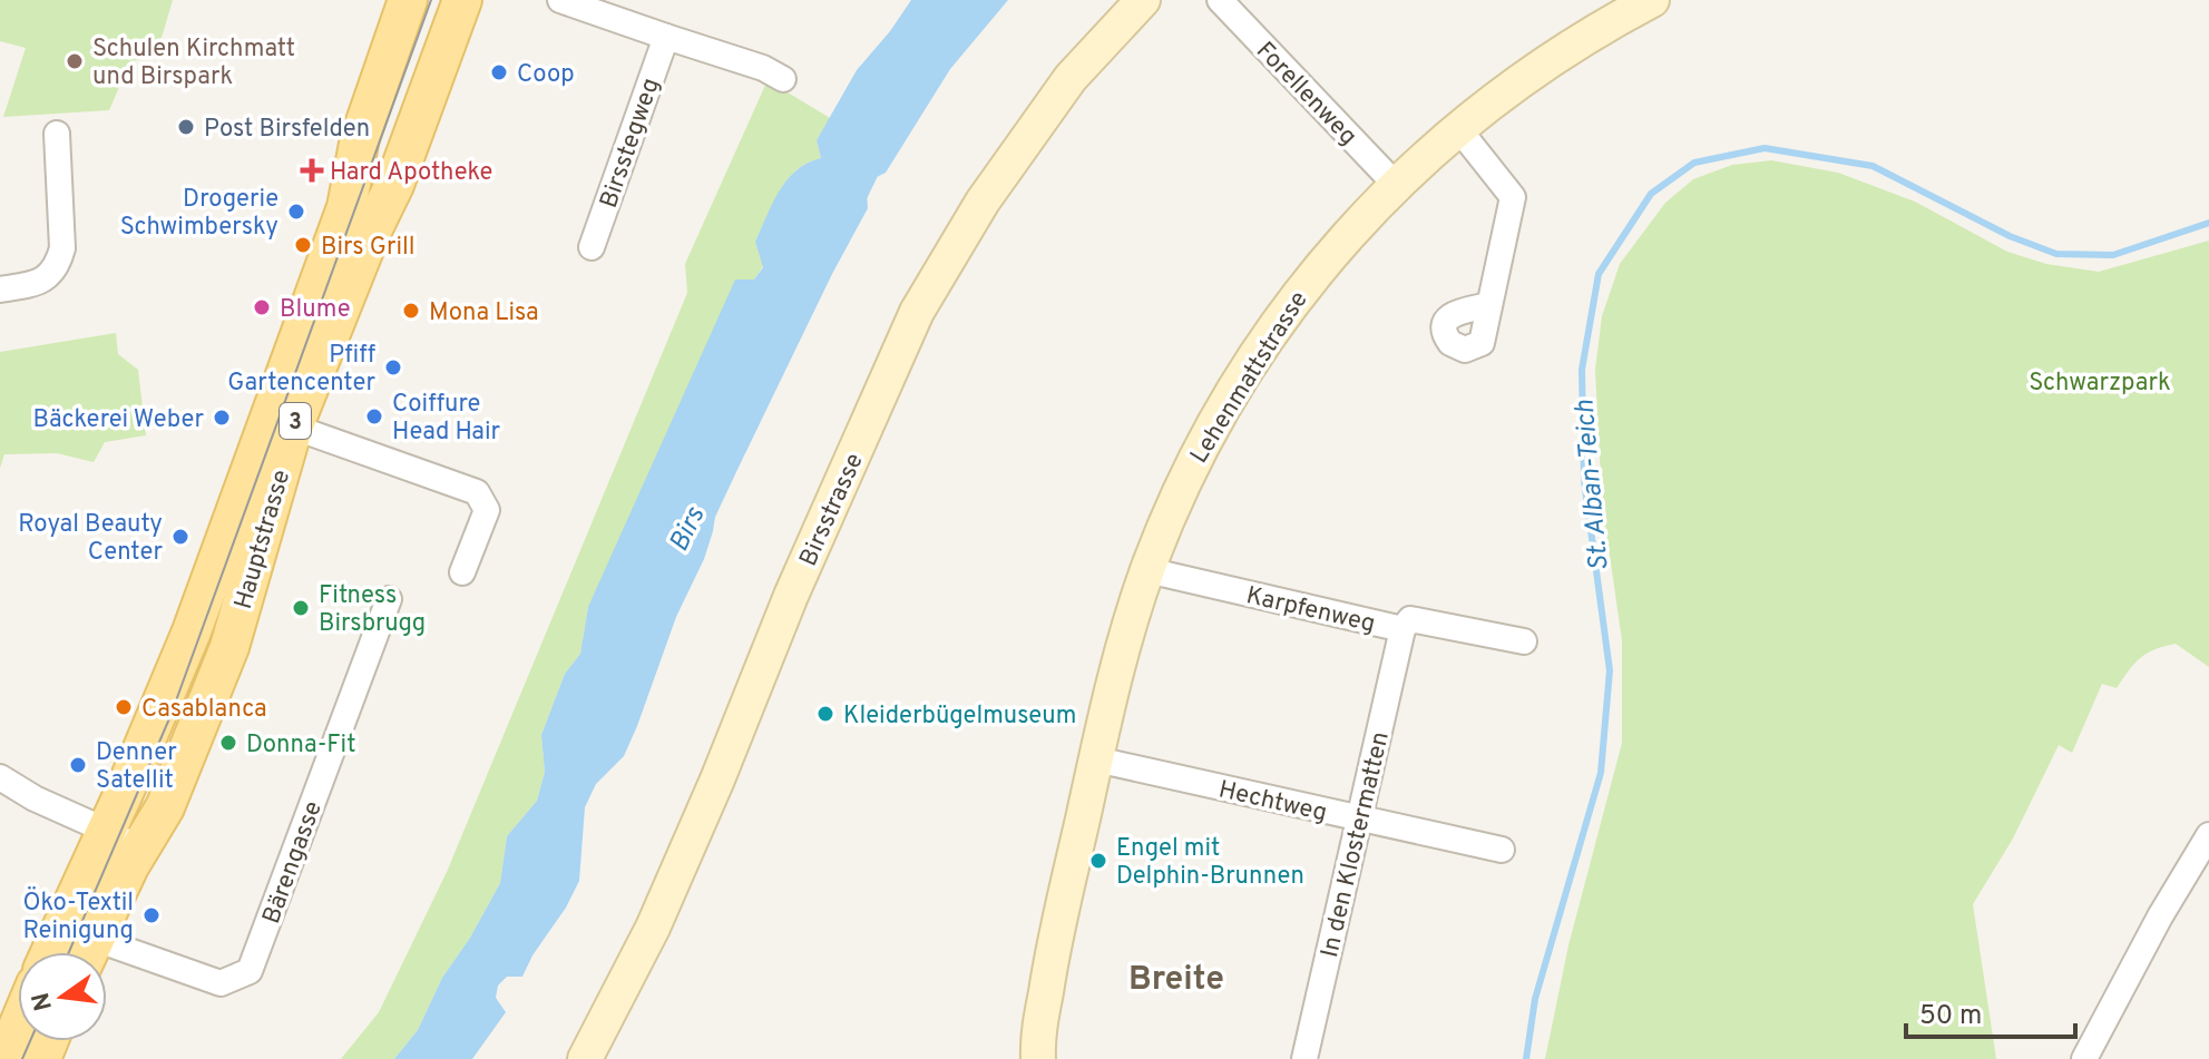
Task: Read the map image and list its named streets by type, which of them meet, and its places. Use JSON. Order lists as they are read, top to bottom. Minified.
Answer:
{"streets":{"main road":["3","Hauptstrasse"],"street":["Forellenweg","Birsstegweg","Lehenmattstrasse","Birsstrasse","Karpfenweg","Hechtweg","In den Klostermatten","Bärengasse"]},"crossings":[["Forellenweg","Lehenmattstrasse"],["Lehenmattstrasse","Karpfenweg"],["Lehenmattstrasse","Hechtweg"],["Karpfenweg","In den Klostermatten"],["Hechtweg","In den Klostermatten"]],"districts":["Breite"],"water":["St. Alban-Teich","Birs"],"parks":["Schwarzpark"],"places":{"other":["Schulen Kirchmatt und Birspark","Coop","Post Birsfelden","Drogerie Schwimbersky","Birs Grill","Blume","Mona Lisa","Pfiff Gartencenter","Coiffure Head Hair","Bäckerei Weber","Royal Beauty Center","Fitness Birsbrugg","Casablanca","Kleiderbügelmuseum","Donna-Fit","Denner Satellit","Engel mit Delphin-Brunnen","Öko-Textil Reinigung"],"health":["Hard Apotheke"]},"scale_bar":"50 m","north":"left"}
